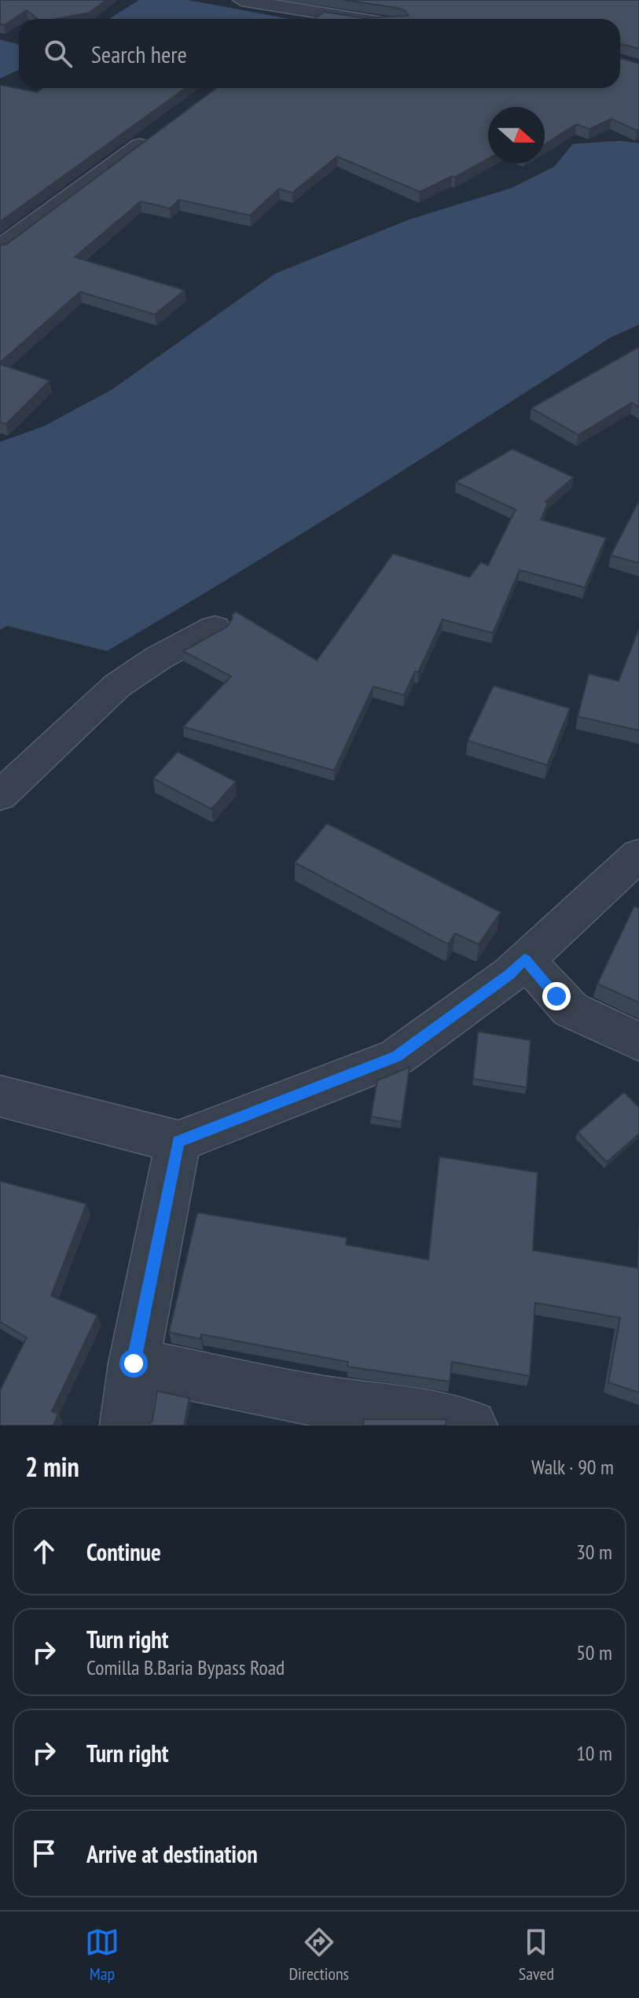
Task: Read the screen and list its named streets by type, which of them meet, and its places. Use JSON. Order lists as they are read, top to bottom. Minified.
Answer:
{"north":"right","page":{"search":"Search here","heading":["2 min","Walk · 90 m"],"list":[["Continue","30 m"],["Turn right","Comilla B.Baria Bypass Road","50 m"],["Turn right","10 m"],"Arrive at destination"],"nav":["Map","Directions","Saved"]}}
